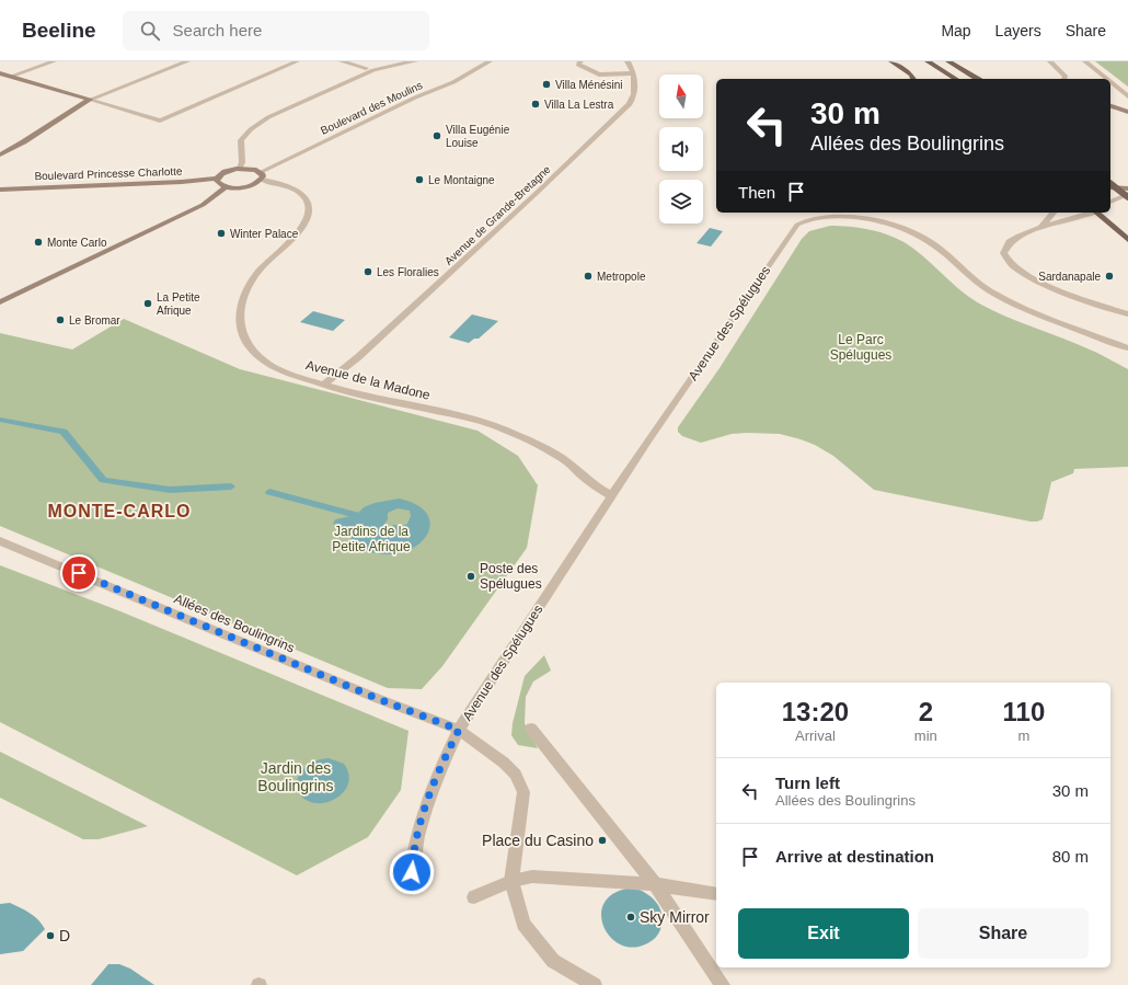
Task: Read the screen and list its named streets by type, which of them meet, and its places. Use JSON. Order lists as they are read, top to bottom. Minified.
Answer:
{"streets":{"main road":["Boulevard Princesse Charlotte"],"street":["Boulevard des Moulins","Avenue de Grande-Bretagne","Avenue des Spélugues","Avenue de la Madone","Allées des Boulingrins"]},"crossings":[["Boulevard des Moulins","Avenue de la Madone"],["Avenue de Grande-Bretagne","Avenue de la Madone"],["Avenue des Spélugues","Avenue de la Madone"],["Avenue des Spélugues","Allées des Boulingrins"]],"districts":["MONTE-CARLO"],"parks":["Le Parc Spélugues","Jardins de la Petite Afrique","Jardin des Boulingrins"],"places":["Villa Ménésini","Villa La Lestra","Villa Eugénie Louise","Le Montaigne","Winter Palace","Monte Carlo","Les Floralies","Metropole","Sardanapale","La Petite Afrique","Le Bromar","Poste des Spélugues","Place du Casino","Sky Mirror","D"],"north":"top","page":{"header":"Beeline","search":"Search here","nav":["Map","Layers","Share"],"turn":["30 m","Allées des Boulingrins"],"then":"Then","eta":["13:20","Arrival","2","min","110","m"],"list":[{"name":"Turn left","note":"Allées des Boulingrins","value":"30 m"},{"name":"Arrive at destination","value":"80 m"}],"buttons":["Exit","Share"]}}
